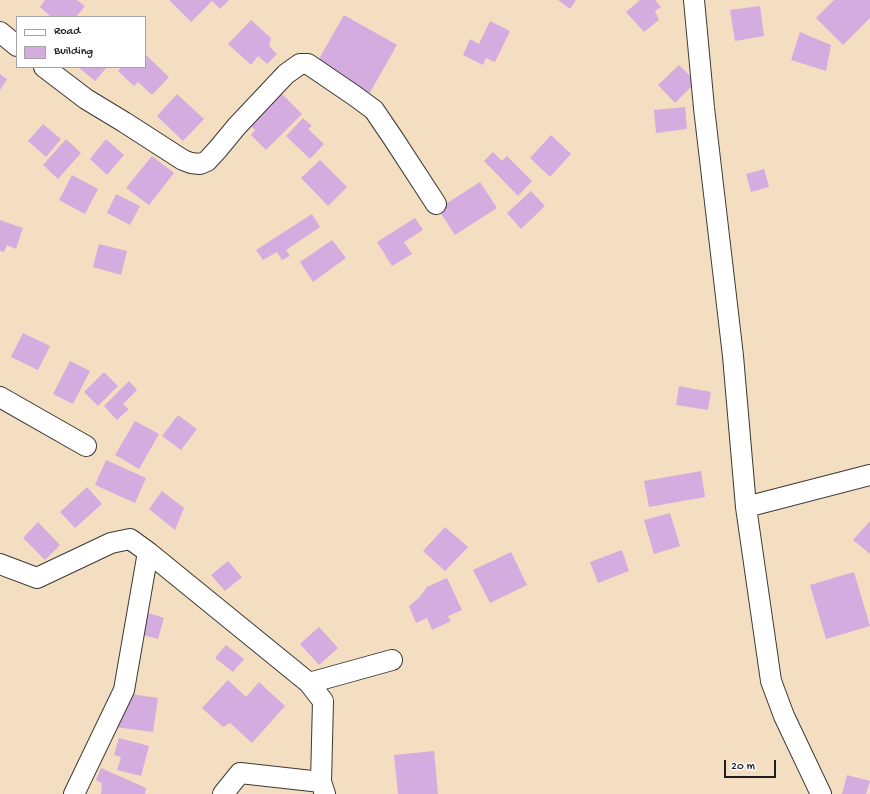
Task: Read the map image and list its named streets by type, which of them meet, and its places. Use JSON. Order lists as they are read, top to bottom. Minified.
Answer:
{"legend":["Road","Building"],"scale_bar":"20 m"}
